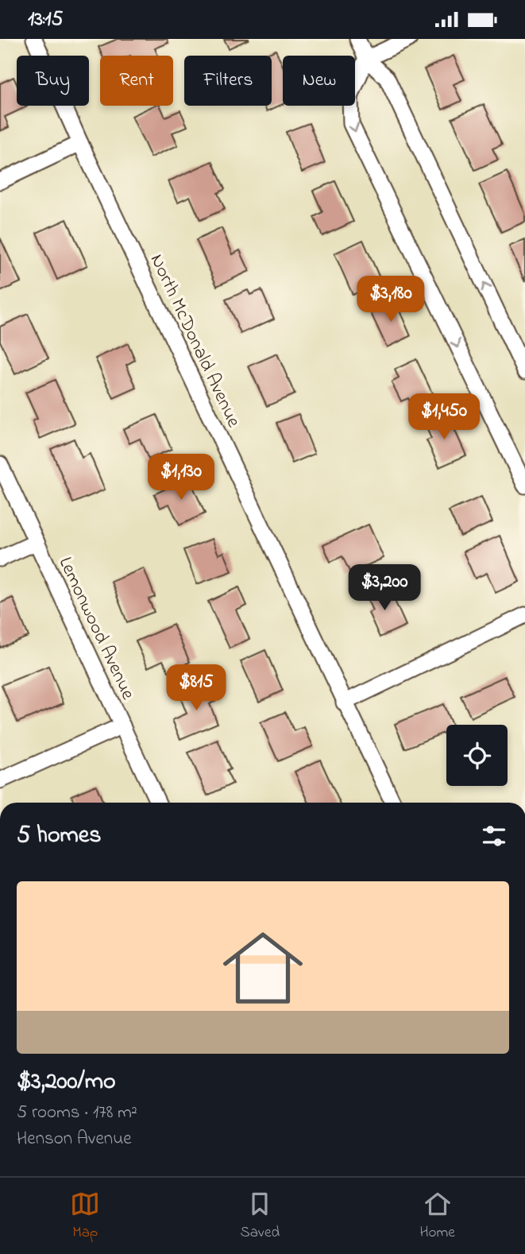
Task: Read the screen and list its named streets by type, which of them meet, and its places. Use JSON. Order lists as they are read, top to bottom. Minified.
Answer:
{"streets":{"street":["North McDonald Avenue","Lemonwood Avenue"]},"page":{"status":"13:15","chip":["Buy","Rent","Filters","New"],"price":["$3,180","$1,450","$1,130","$3,200","$815"],"heading":"5 homes","list":[{"name":"$3,200/mo","note":"5 rooms · 178 m² · Henson Avenue"}],"tabs":["Map","Saved","Home"]}}
